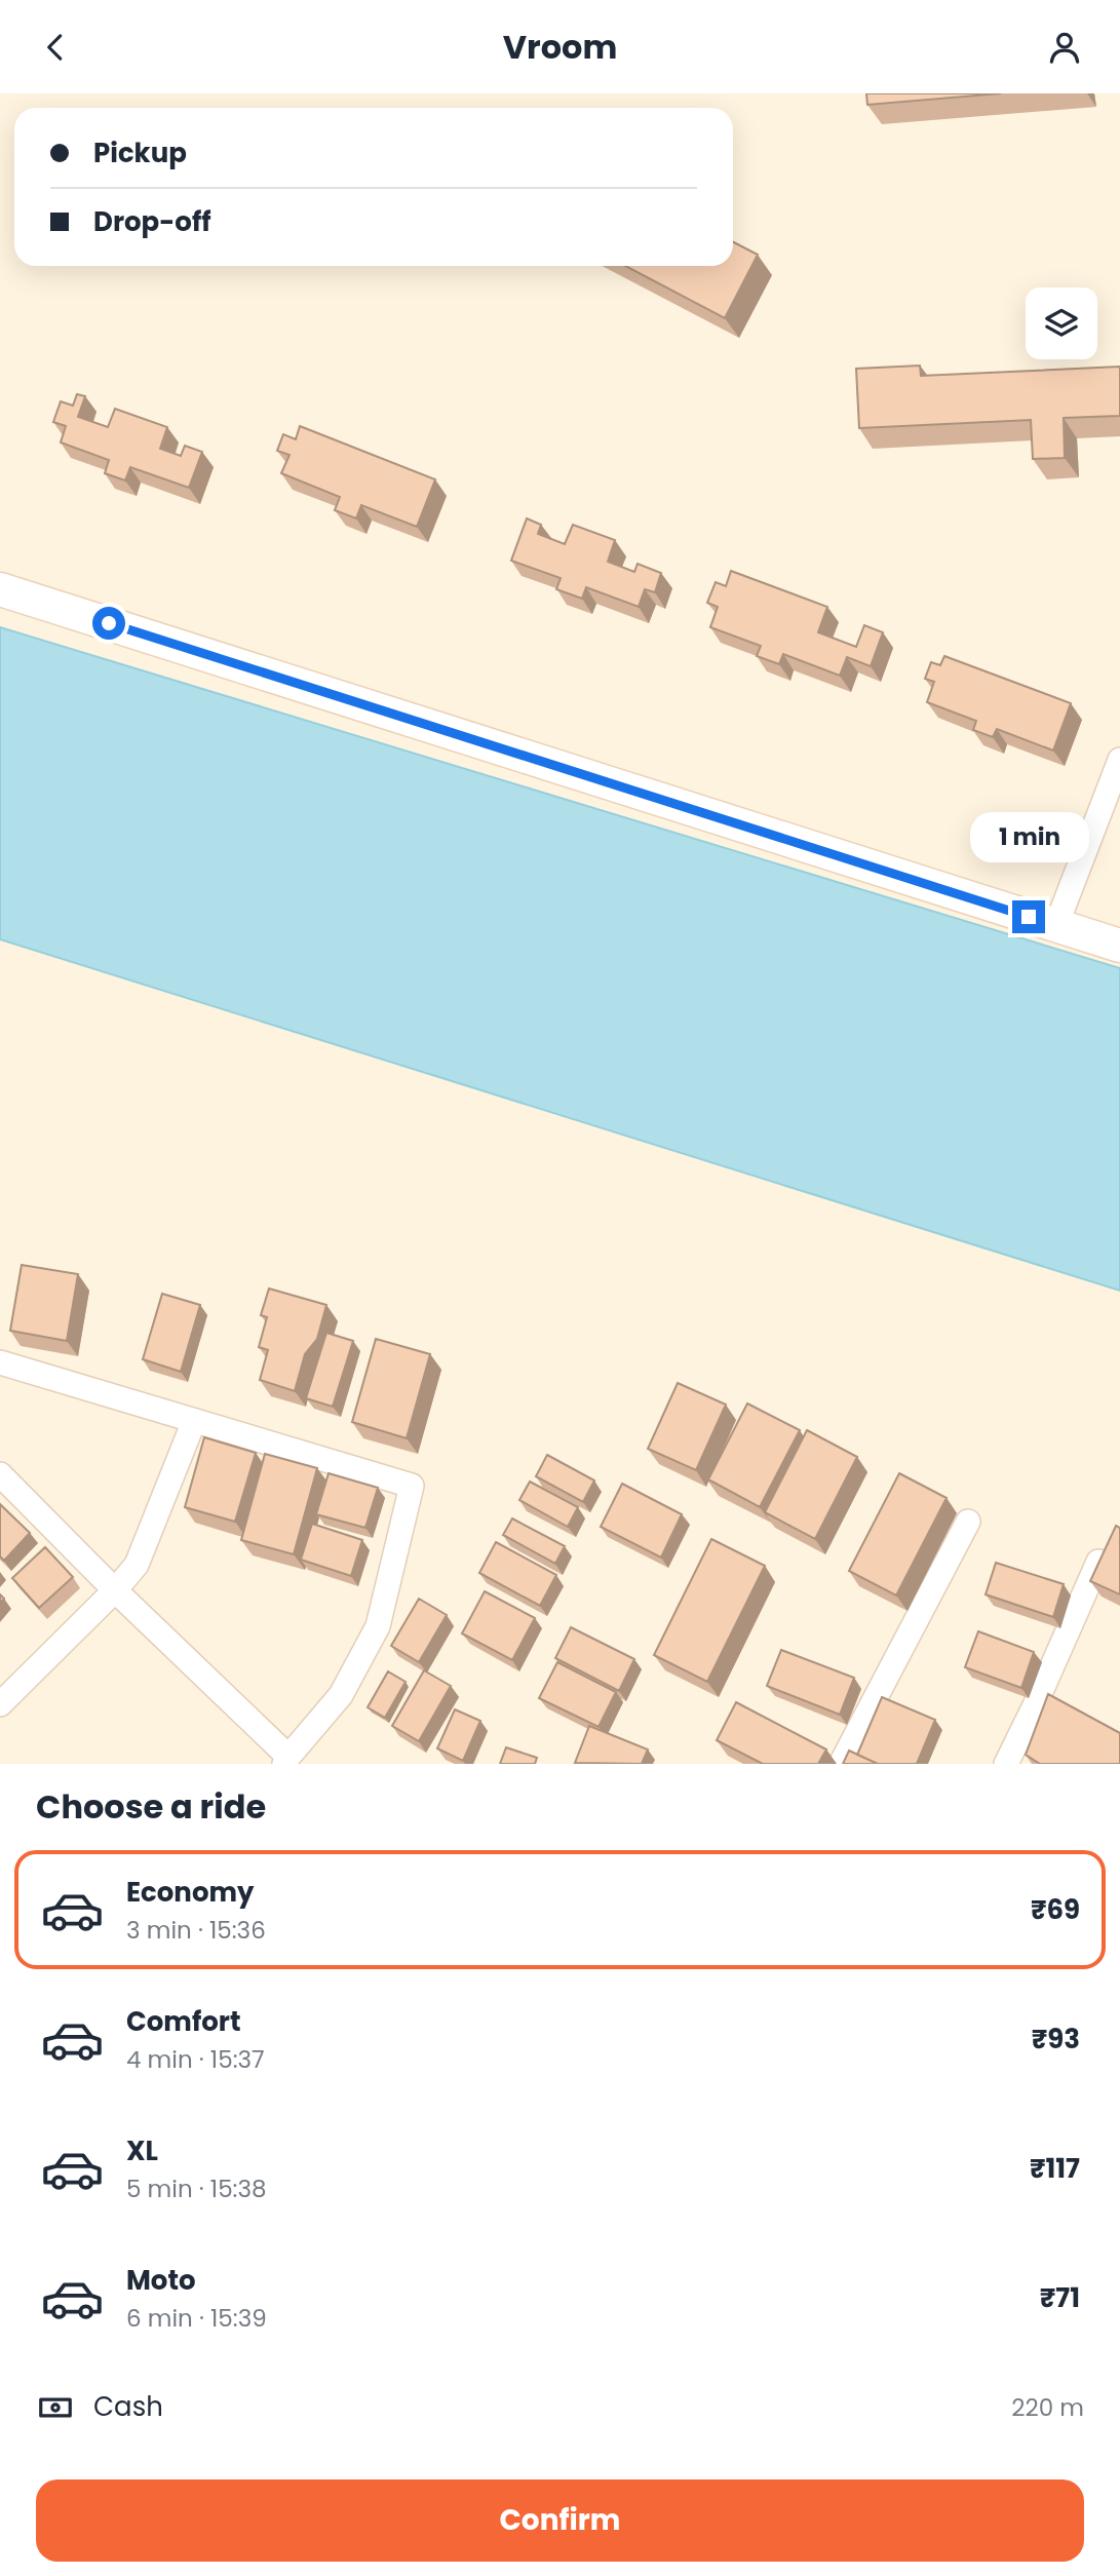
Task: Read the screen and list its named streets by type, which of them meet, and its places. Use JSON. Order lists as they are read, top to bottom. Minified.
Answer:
{"page":{"header":"Vroom","banner":["Pickup","Drop-off"],"bubble":"1 min","heading":"Choose a ride","list":[{"name":"Economy","note":"3 min · 15:36","value":"₹69"},{"name":"Comfort","note":"4 min · 15:37","value":"₹93"},{"name":"XL","note":"5 min · 15:38","value":"₹117"},{"name":"Moto","note":"6 min · 15:39","value":"₹71"}],"pay":["Cash","220 m"],"buttons":"Confirm"}}
